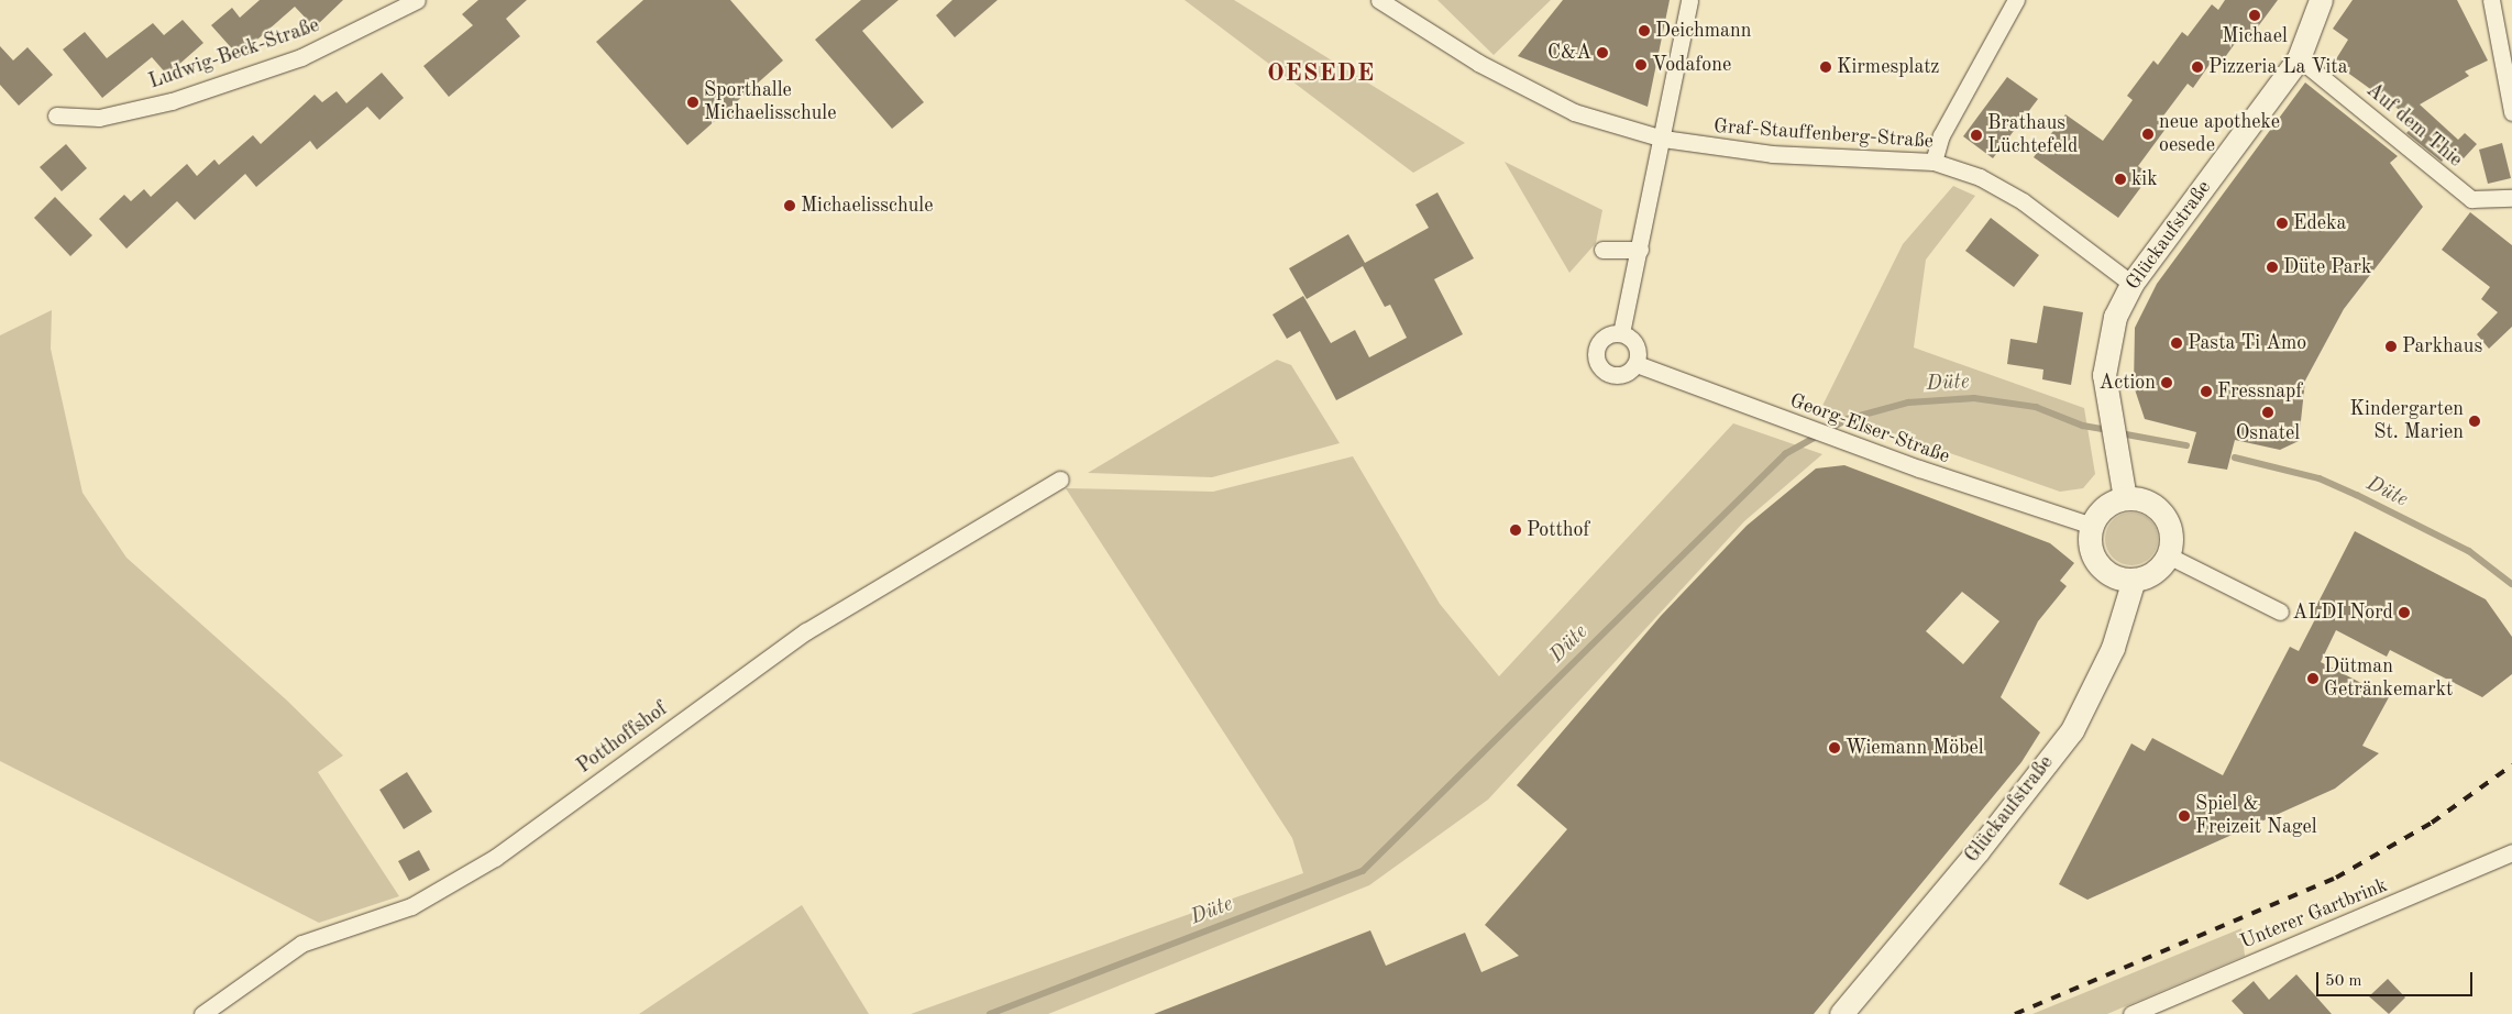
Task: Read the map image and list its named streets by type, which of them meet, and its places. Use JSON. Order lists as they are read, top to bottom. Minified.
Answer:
{"streets":{"main road":["Glückaufstraße"],"street":["Ludwig-Beck-Straße","Auf dem Thie","Graf-Stauffenberg-Straße","Georg-Elser-Straße","Potthoffshof","Unterer Gartbrink"]},"crossings":[["Auf dem Thie","Glückaufstraße"],["Graf-Stauffenberg-Straße","Glückaufstraße"],["Glückaufstraße","Georg-Elser-Straße"]],"districts":["OESEDE"],"water":["Düte"],"places":["Michael","Deichmann","C&A","Vodafone","Kirmesplatz","Pizzeria La Vita","Sporthalle Michaelisschule","neue apotheke oesede","Brathaus Lüchtefeld","kik","Michaelisschule","Edeka","Düte Park","Pasta Ti Amo","Parkhaus","Action","Fressnapf","Osnatel","Kindergarten St. Marien","Potthof","ALDI Nord","Dütman Getränkemarkt","Wiemann Möbel","Spiel & Freizeit Nagel"],"scale_bar":"50 m"}
